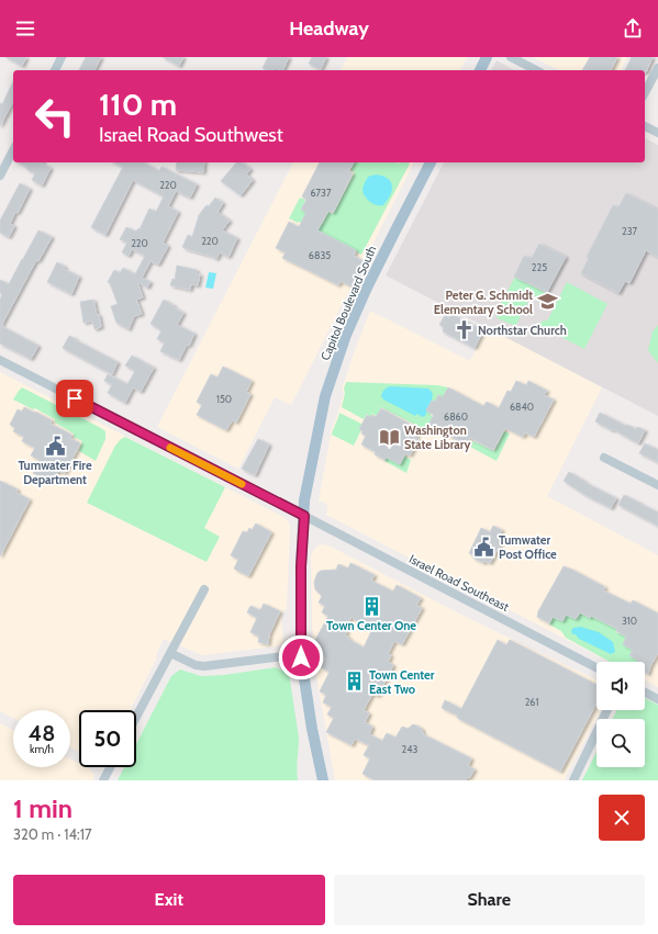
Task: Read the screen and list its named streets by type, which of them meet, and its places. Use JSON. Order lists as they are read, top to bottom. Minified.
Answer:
{"streets":{"main road":["Capitol Boulevard South"],"street":["Israel Road Southeast"]},"crossings":[["Capitol Boulevard South","Israel Road Southeast"]],"places":{"school or university":["Peter G. Schmidt Elementary School"],"church":["Northstar Church"],"library":["Washington State Library"],"public building":["Tumwater Fire Department","Tumwater Post Office"],"building":["Town Center One","Town Center East Two"]},"house_numbers":["220","6737","237","220","220","6835","225","150","6840","6860","310","261","243"],"page":{"header":"Headway","turn":["110 m","Israel Road Southwest"],"speed":"48 km/h","limit":"50","heading":["1 min","320 m · 14:17"],"buttons":["Exit","Share"]}}
